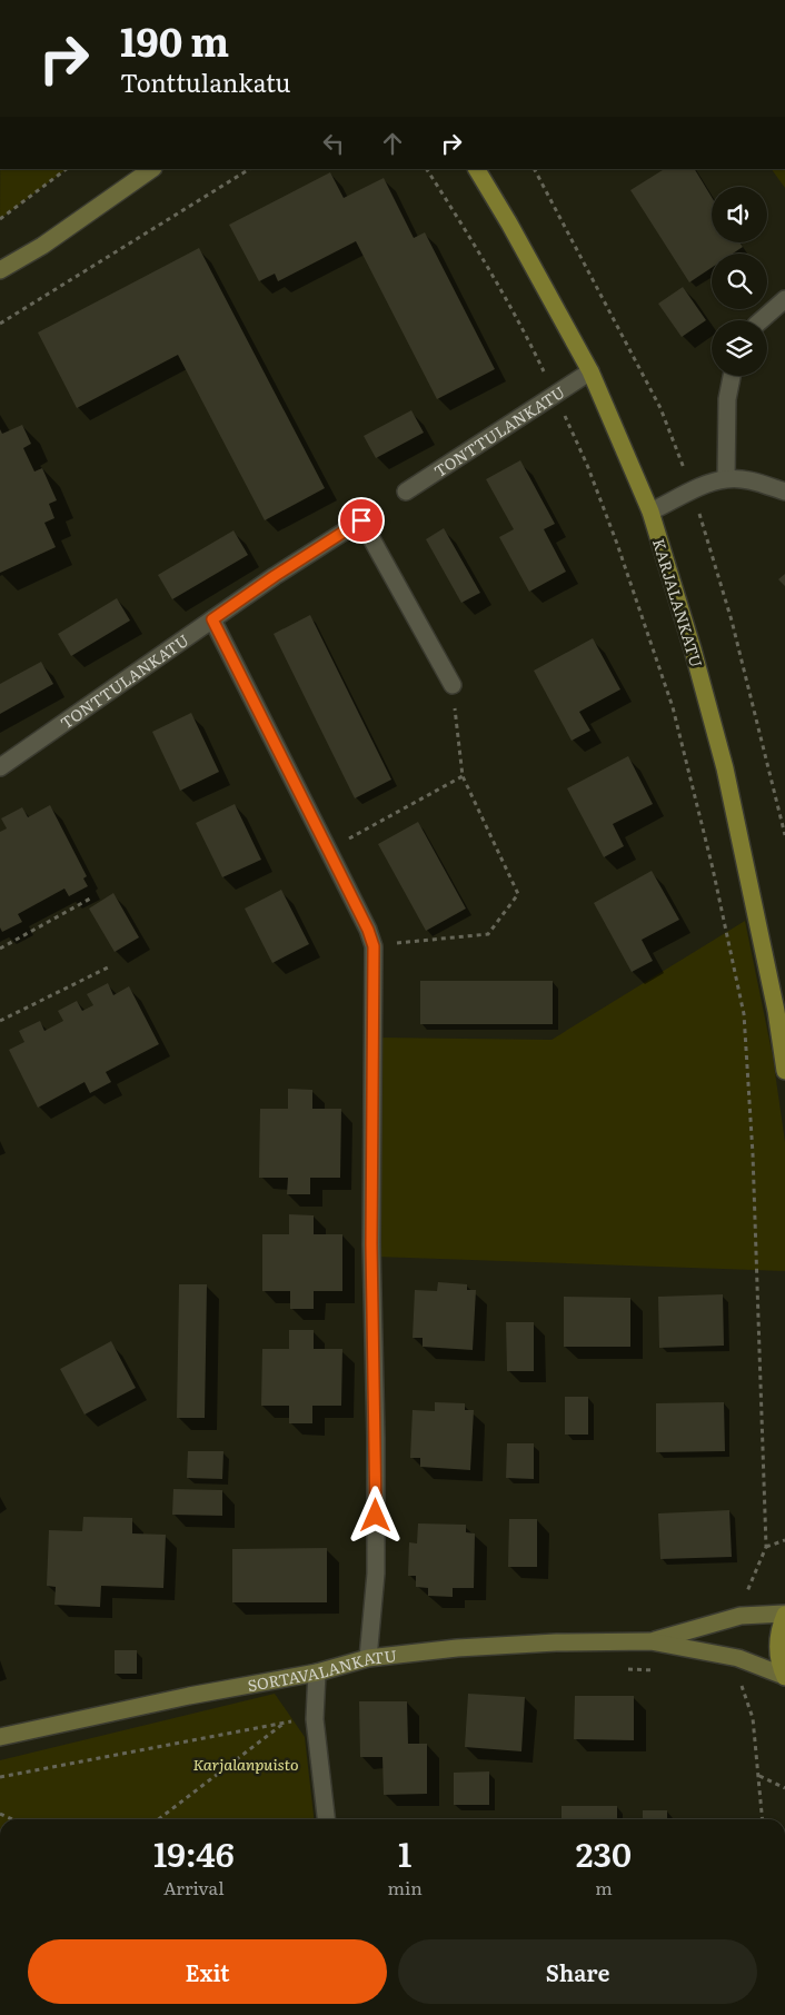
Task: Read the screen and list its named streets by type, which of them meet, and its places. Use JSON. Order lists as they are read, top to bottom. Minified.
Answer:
{"streets":{"main road":["KARJALANKATU"],"street":["TONTTULANKATU","SORTAVALANKATU"]},"crossings":[["TONTTULANKATU","KARJALANKATU"]],"parks":["Karjalanpuisto"],"page":{"turn":["190 m","Tonttulankatu"],"eta":["19:46","Arrival","1","min","230","m"],"buttons":["Exit","Share"]}}
